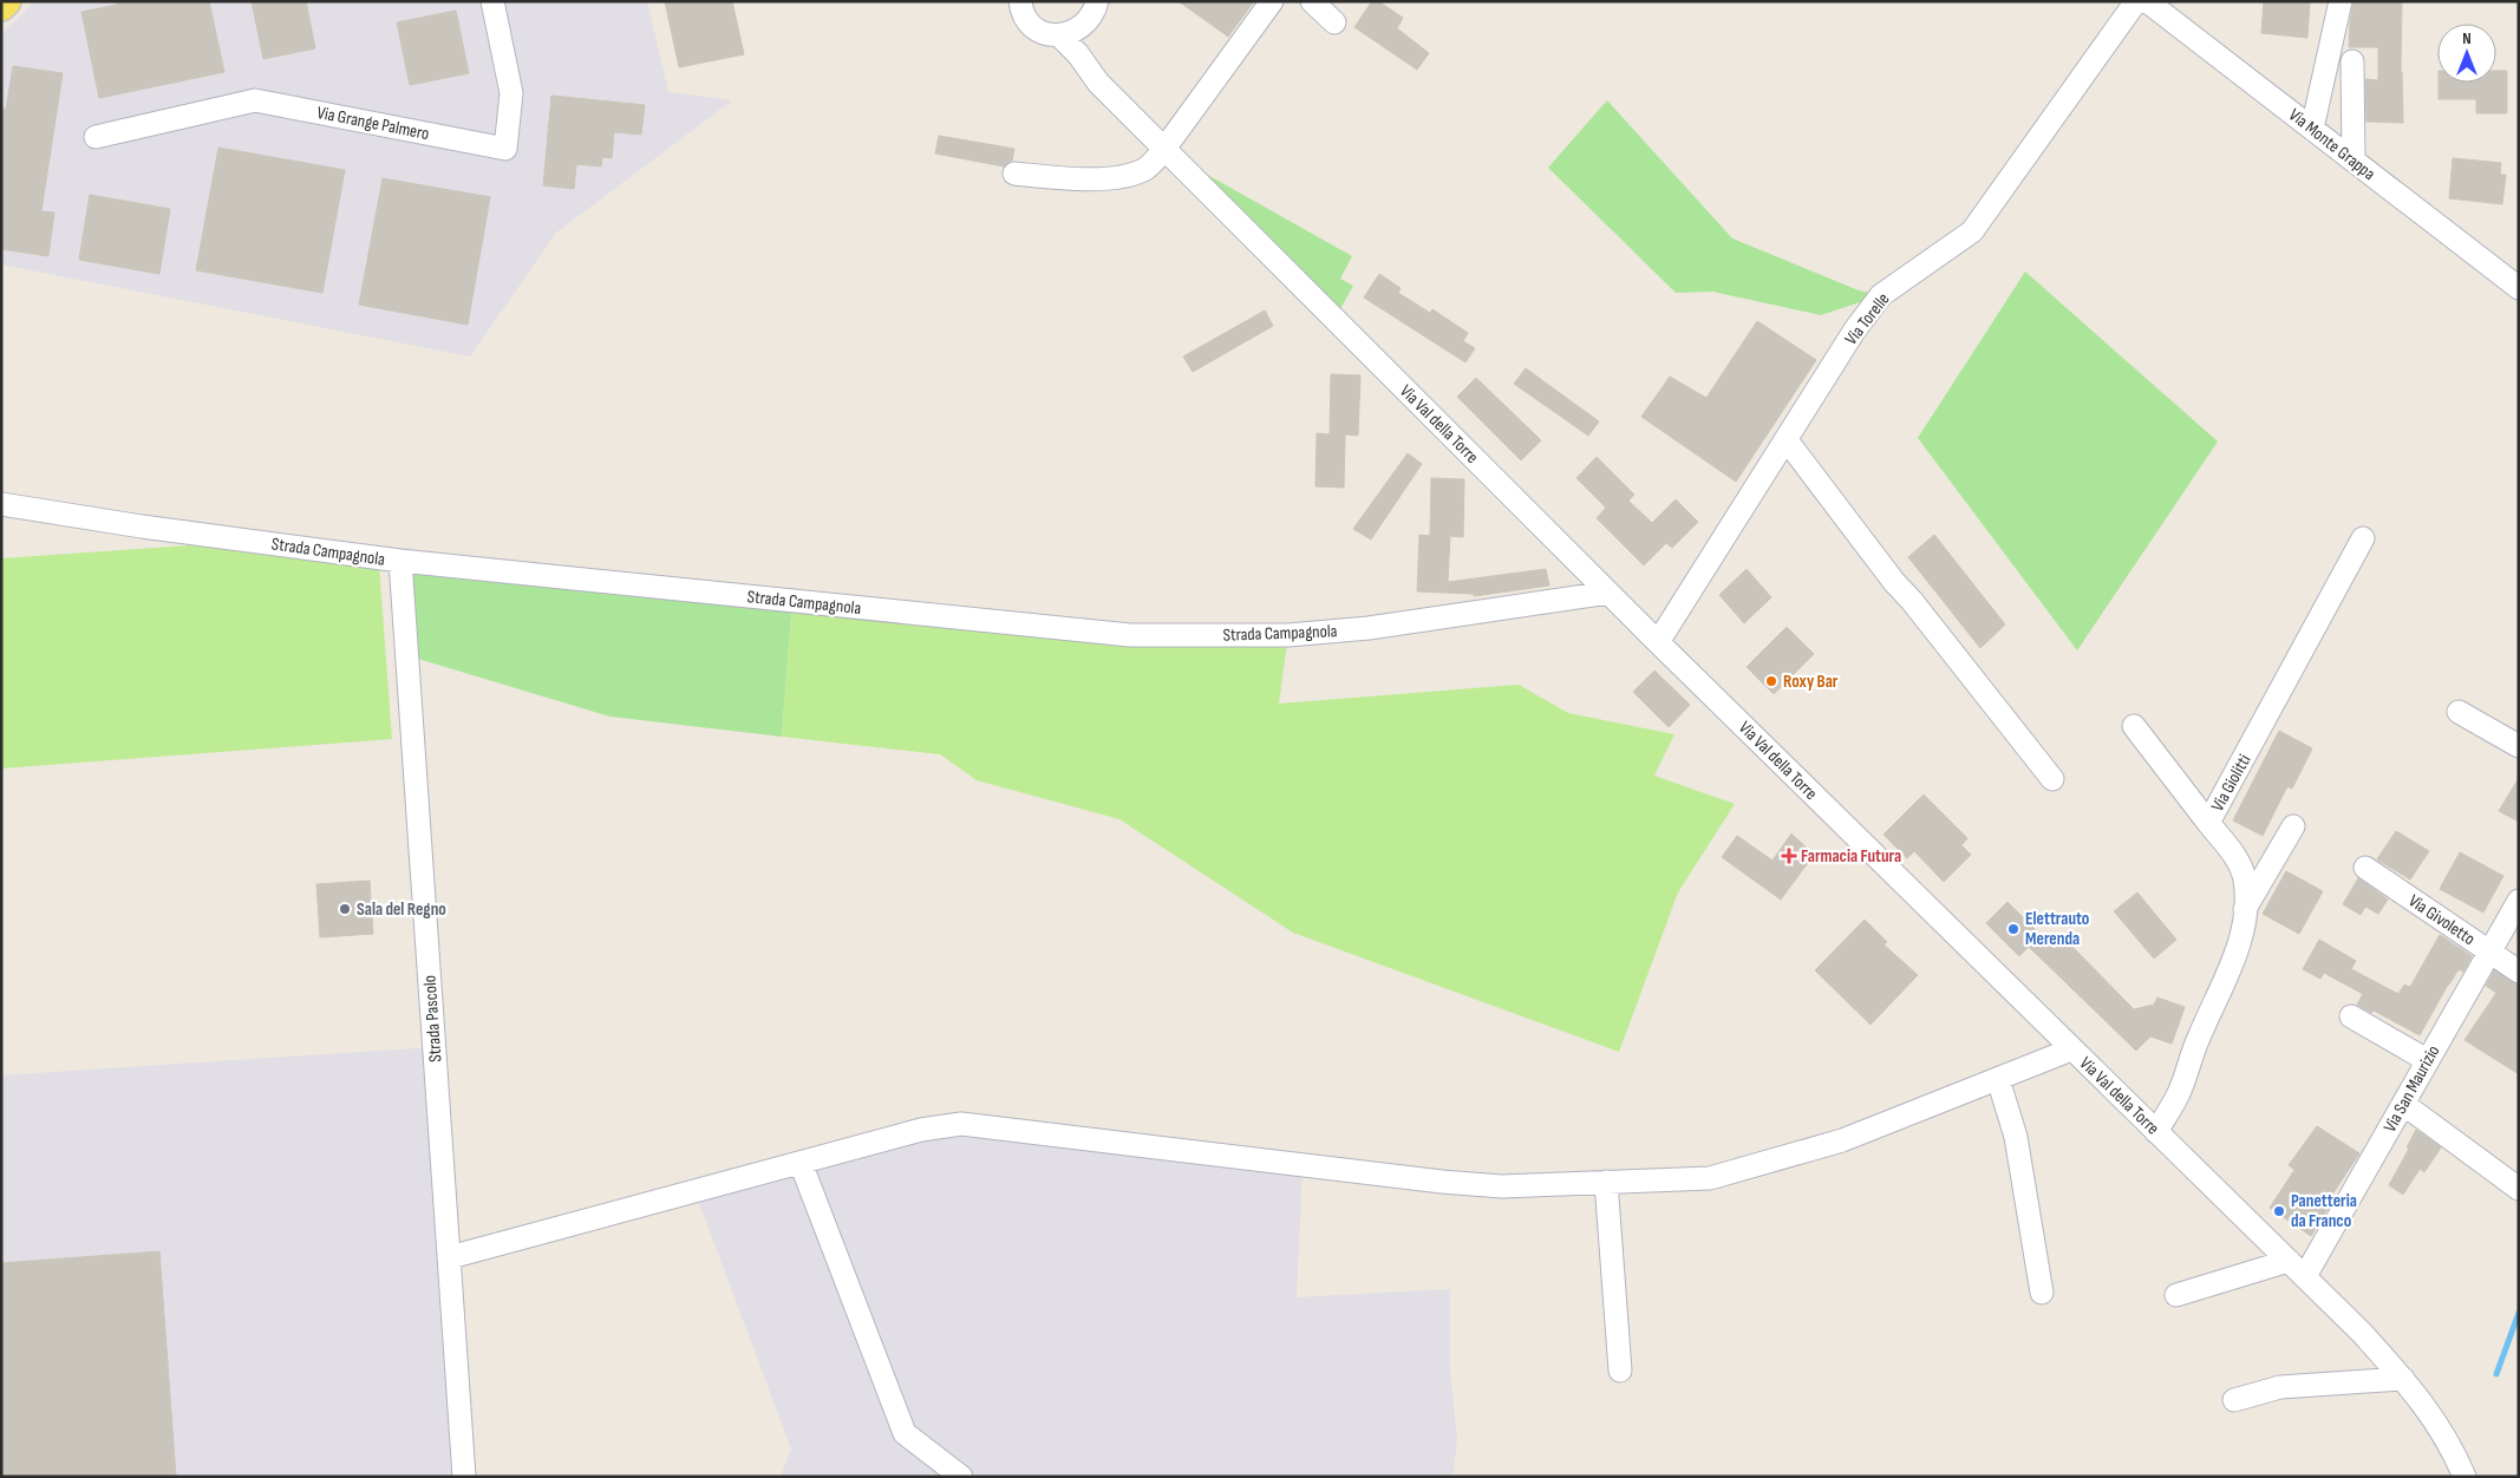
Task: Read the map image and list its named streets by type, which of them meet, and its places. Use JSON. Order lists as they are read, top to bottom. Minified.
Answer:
{"streets":{"street":["Via Grange Palmero","Via Monte Grappa","Via Torelle","Via Val della Torre","Strada Campagnola","Via Giolitti","Via Givoletto","Strada Pascolo","Via San Maurizio"]},"crossings":[["Via Torelle","Via Val della Torre"],["Via Val della Torre","Strada Campagnola"],["Via Val della Torre","Via Giolitti"],["Via Val della Torre","Via San Maurizio"],["Strada Campagnola","Strada Pascolo"],["Via Givoletto","Via San Maurizio"]],"places":{"other":["Roxy Bar","Sala del Regno","Elettrauto Merenda","Panetteria da Franco"],"health":["Farmacia Futura"]},"north":"top"}
